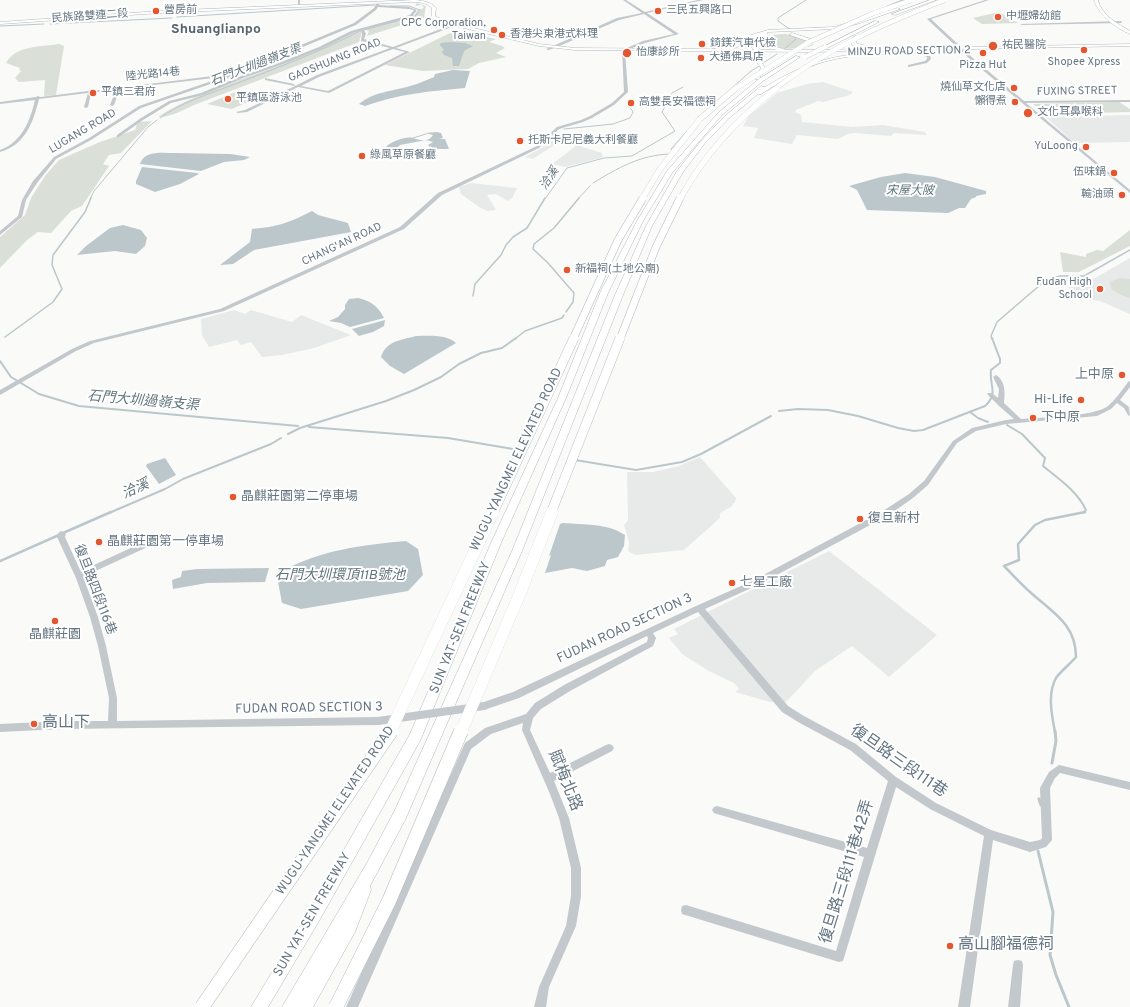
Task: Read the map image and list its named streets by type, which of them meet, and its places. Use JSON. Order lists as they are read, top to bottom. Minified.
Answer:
{"streets":{"highway":["WUGU-YANGMEI ELEVATED ROAD","SUN YAT-SEN FREEWAY"],"main road":["民族路雙連二段","MINZU ROAD SECTION 2"],"street":["GAOSHUANG ROAD","陸光路14巷","FUXING STREET","LUGANG ROAD","CHANG'AN ROAD","復旦路四段116巷","FUDAN ROAD SECTION 3","復旦路三段111巷","賦梅北路","復旦路三段111巷42弄"]},"crossings":[["民族路雙連二段","LUGANG ROAD"],["MINZU ROAD SECTION 2","SUN YAT-SEN FREEWAY"],["陸光路14巷","LUGANG ROAD"],["復旦路四段116巷","FUDAN ROAD SECTION 3"],["FUDAN ROAD SECTION 3","復旦路三段111巷"],["復旦路三段111巷","復旦路三段111巷42弄"]],"districts":["Shuanglianpo"],"water":["石門大圳過嶺支渠","洽溪","宋屋大陂","石門大圳環頂11B號池"],"places":["營房前","三民五興路口","中壢婦幼館","CPC Corporation, Taiwan","香港尖東港式料理","錡鎂汽車代檢","祐民醫院","Shopee Xpress","怡康診所","Pizza Hut","大通佛具店","燒仙草文化店","平鎮三君府","平鎮區游泳池","懶得煮","高雙長安福德祠","文化耳鼻喉科","托斯卡尼尼義大利餐廳","YuLoong","綠風草原餐廳","伍味鍋","輸油頭","新福祠(土地公廟)","Fudan High School","上中原","Hi-Life","下中原","晶麒莊園第二停車場","復旦新村","晶麒莊園第一停車場","七星工廠","晶麒莊園","高山下","高山腳福德祠"]}
